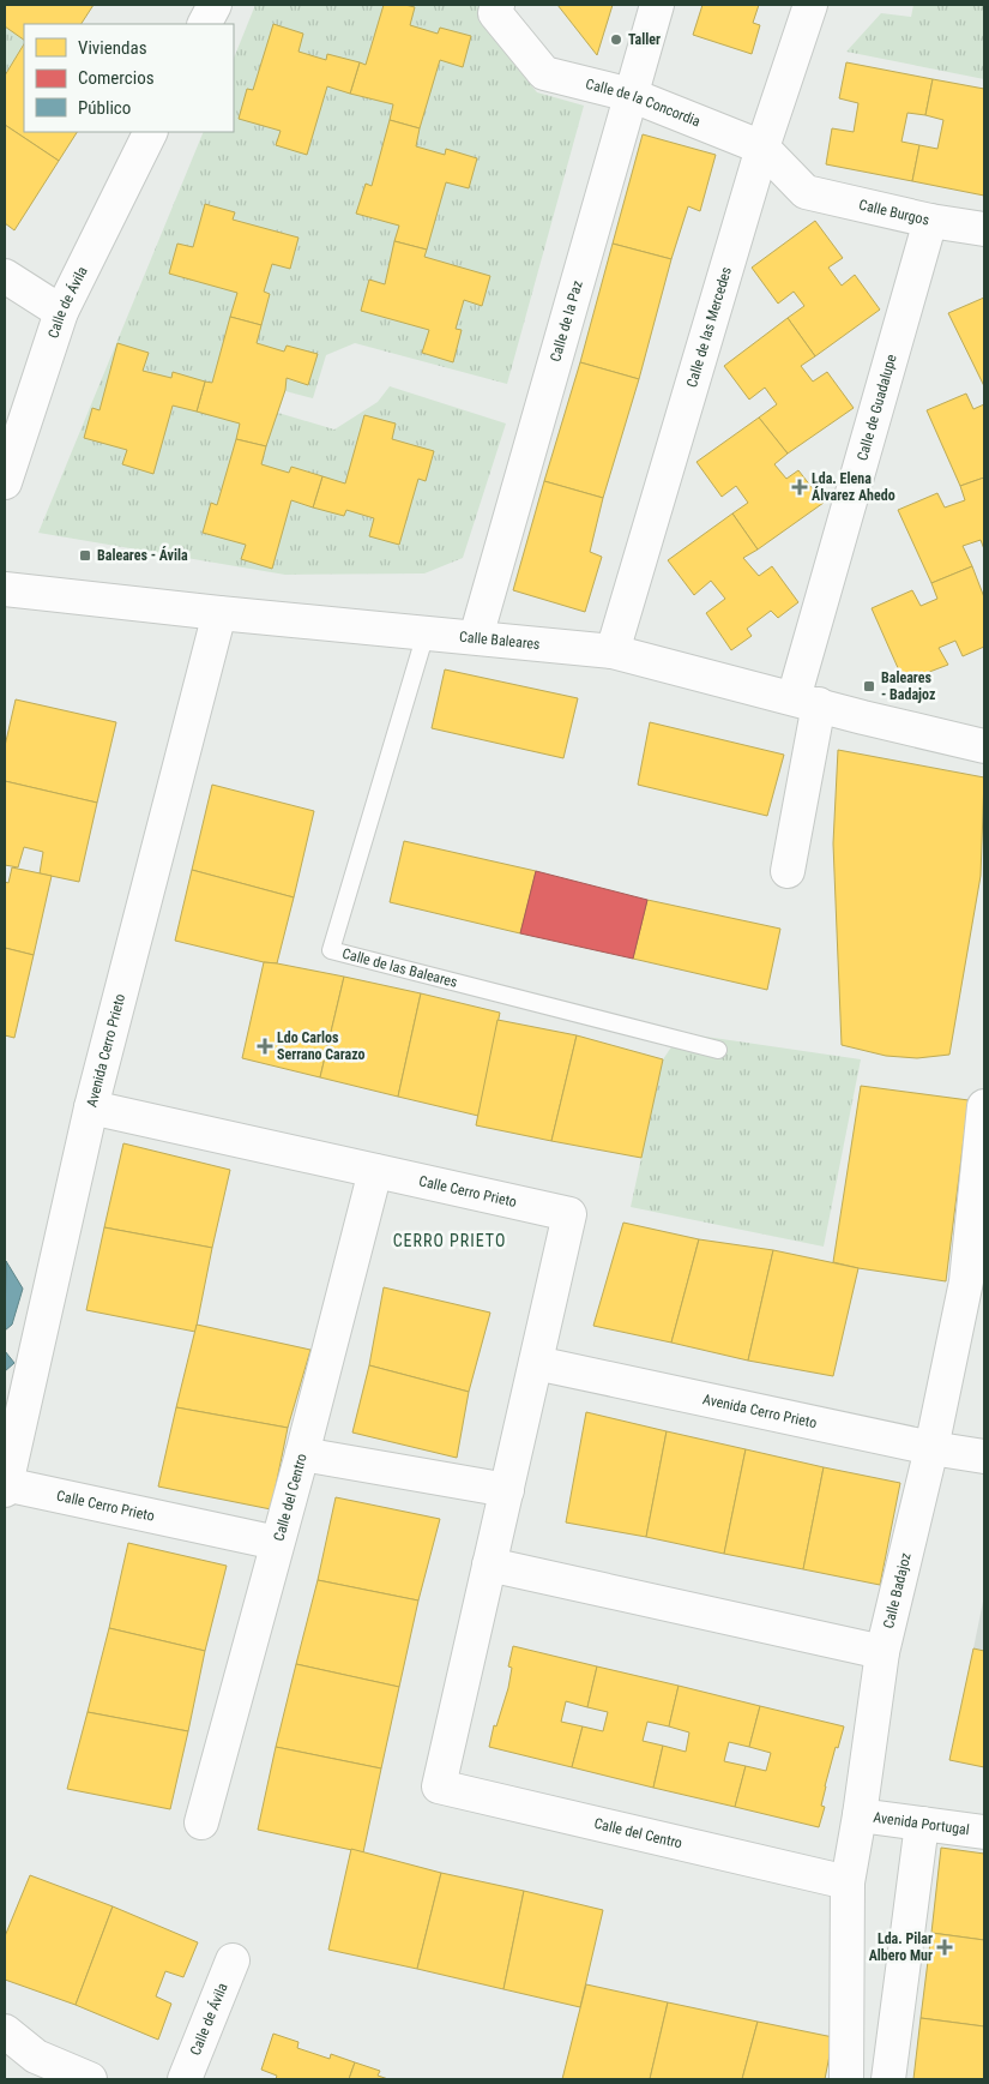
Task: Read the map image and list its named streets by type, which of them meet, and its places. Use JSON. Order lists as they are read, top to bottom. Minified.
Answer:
{"streets":{"street":["Calle de la Concordia","Calle Burgos","Calle de Ávila","Calle de la Paz","Calle de las Mercedes","Calle de Guadalupe","Calle Baleares","Avenida Cerro Prieto","Calle Cerro Prieto","Calle del Centro","Calle Badajoz","Avenida Portugal"],"lane":["Calle de las Baleares"]},"crossings":[["Calle de la Concordia","Calle Burgos"],["Calle de la Concordia","Calle de la Paz"],["Calle de la Concordia","Calle de las Mercedes"],["Calle Burgos","Calle de Guadalupe"],["Calle de la Paz","Calle Baleares"],["Calle de las Mercedes","Calle Baleares"],["Calle de Guadalupe","Calle Baleares"],["Calle Baleares","Calle de las Baleares"],["Calle Baleares","Avenida Cerro Prieto"],["Avenida Cerro Prieto","Calle Cerro Prieto"],["Avenida Cerro Prieto","Calle Badajoz"],["Calle Cerro Prieto","Calle del Centro"],["Calle del Centro","Calle Badajoz"],["Calle Badajoz","Avenida Portugal"]],"districts":["CERRO PRIETO"],"places":{"other":["Taller"],"health":["Lda. Elena Álvarez Ahedo","Ldo Carlos Serrano Carazo","Lda. Pilar Albero Mur"],"transit":["Baleares - Ávila","Baleares - Badajoz"]},"legend":["Viviendas","Comercios","Público"]}
